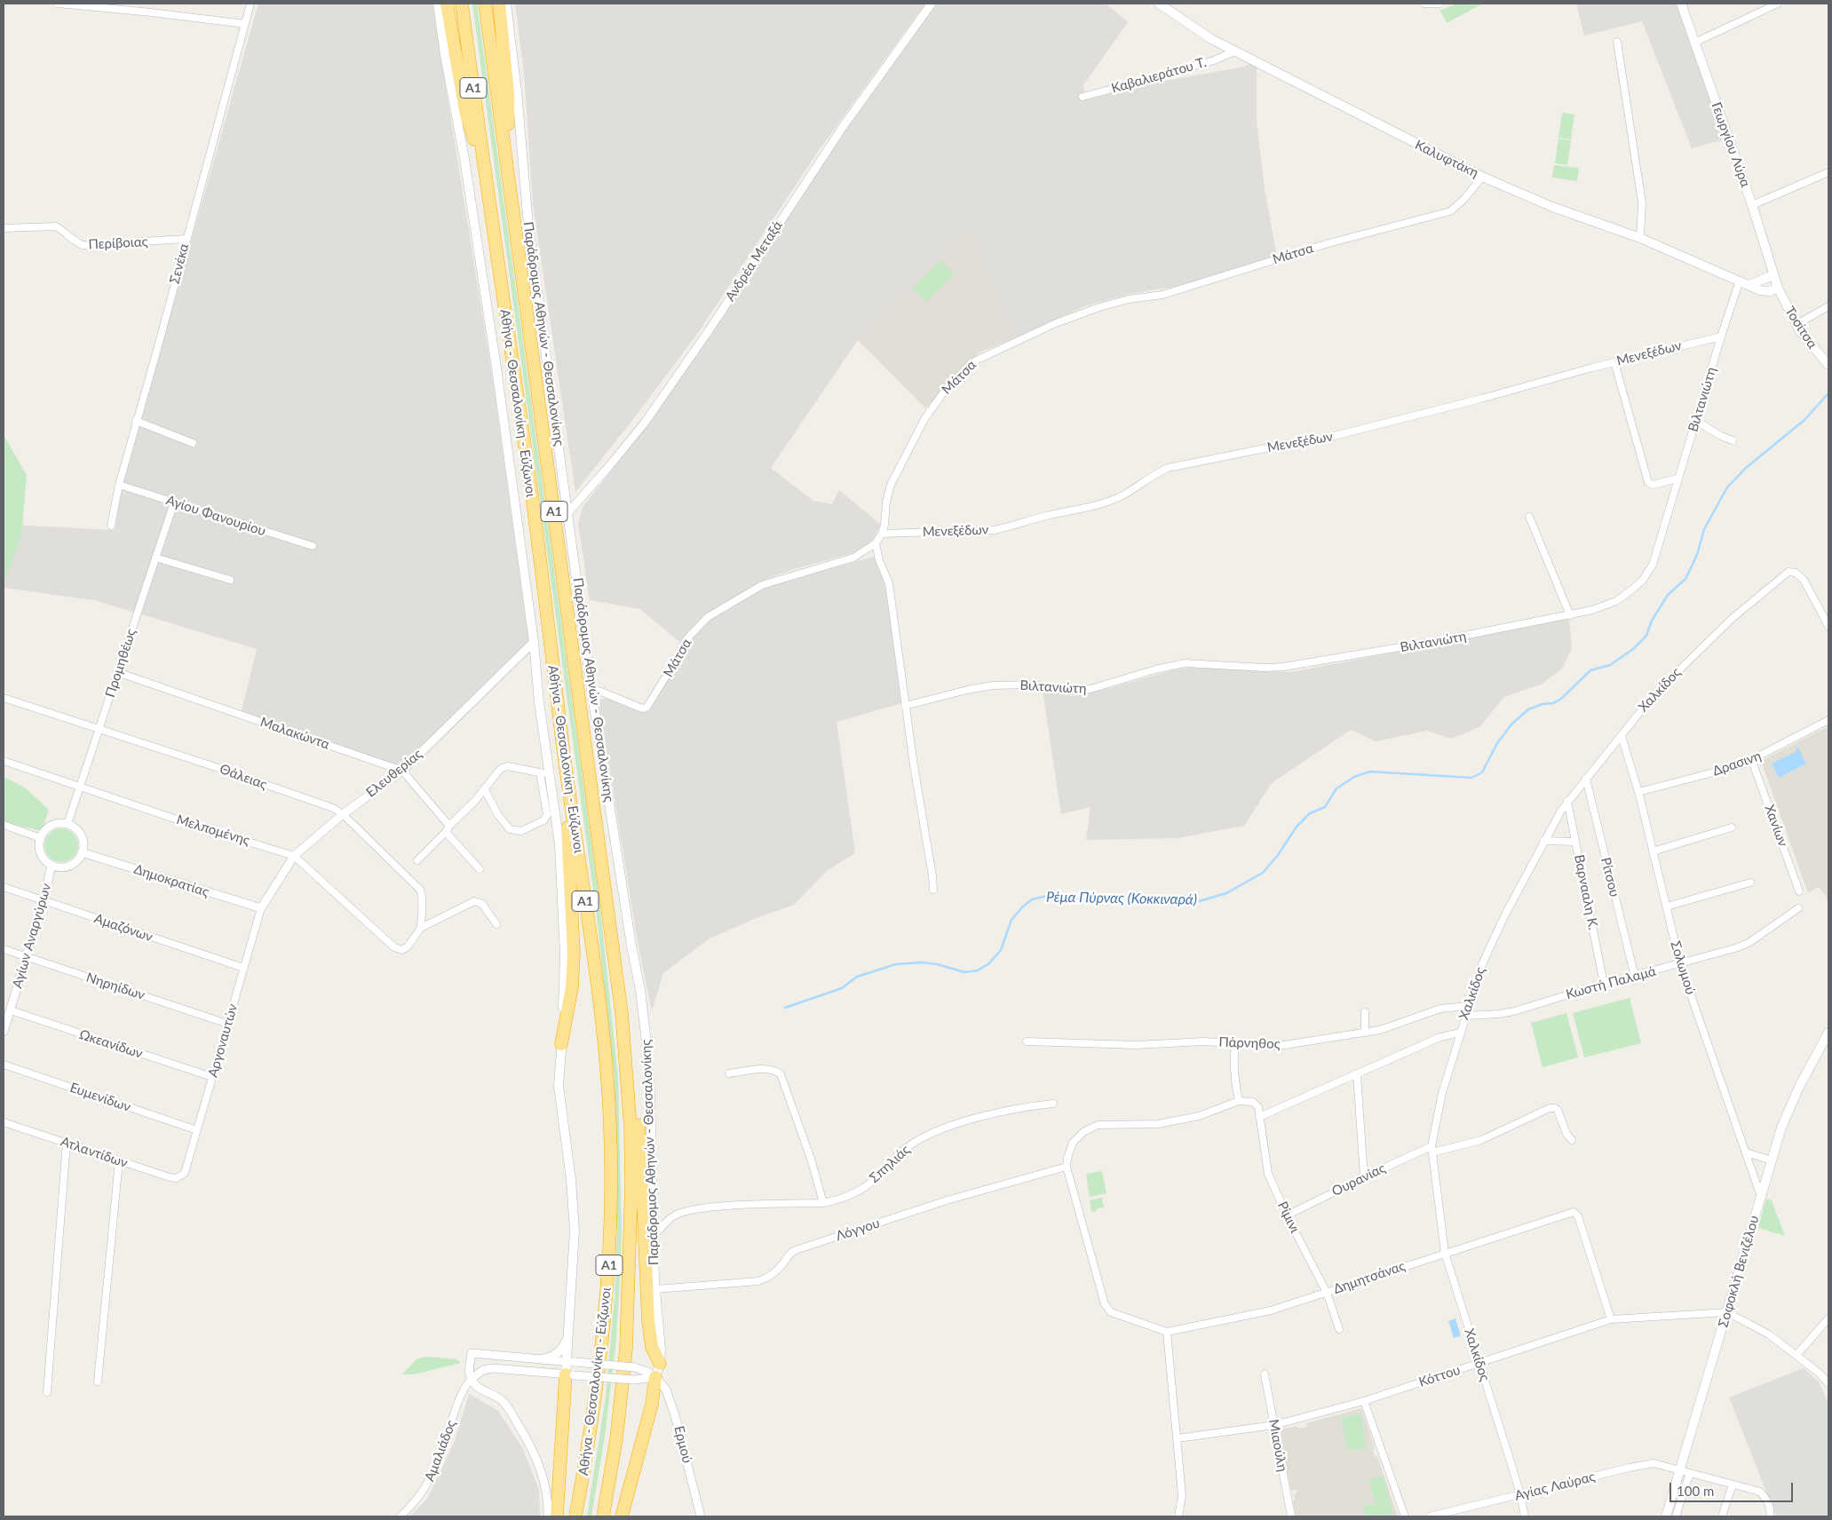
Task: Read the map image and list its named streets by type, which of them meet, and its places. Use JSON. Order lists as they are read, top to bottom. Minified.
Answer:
{"streets":{"highway":["Α1","Αθήνα - Θεσσαλονίκη - Εύζωνοι"],"main road":["Γεωργίου Λύρα","Καλυφτάκη","Τοσίτσα","Παράδρομος Αθηνών - Θεσσαλονίκης","Σοφοκλή Βενιζέλου"],"street":["Καβαλιεράτου Τ.","Περίβοιας","Μάτσα","Ανδρέα Μεταξά","Σενέκα","Μενεξέδων","Βιλτανιώτη","Αγίου Φανουρίου","Προμηθέως","Χαλκίδος","Μαλακώντα","Δρασινη","Ελευθερίας","Θάλειας","Χανίων","Μελπομένης","Ρίτσου","Δημοκρατίας","Βαρνααλη Κ.","Αμαζόνων","Αγίων Αναργύρων","Σολωμού","Κωστή Παλαμά","Νηρηίδων","Αργοναυτών","Πάρνηθος","Ωκεανίδων","Ευμενίδων","Ατλαντίδων","Σπηλιάς","Ουρανίας","Ρίμινι","Λόγγου","Δημητσάνας","Κόττου","Ερμού","Μιαούλη","Αμαλιάδος","Αγίας Λαύρας"]},"crossings":[["Καβαλιεράτου Τ.","Καλυφτάκη"],["Γεωργίου Λύρα","Καλυφτάκη"],["Γεωργίου Λύρα","Τοσίτσα"],["Καλυφτάκη","Μάτσα"],["Καλυφτάκη","Τοσίτσα"],["Καλυφτάκη","Βιλτανιώτη"],["Περίβοιας","Σενέκα"],["Μάτσα","Παράδρομος Αθηνών - Θεσσαλονίκης"],["Μάτσα","Μενεξέδων"],["Ανδρέα Μεταξά","Παράδρομος Αθηνών - Θεσσαλονίκης"],["Σενέκα","Αγίου Φανουρίου"],["Παράδρομος Αθηνών - Θεσσαλονίκης","Σπηλιάς"],["Παράδρομος Αθηνών - Θεσσαλονίκης","Λόγγου"],["Παράδρομος Αθηνών - Θεσσαλονίκης","Ερμού"],["Μενεξέδων","Βιλτανιώτη"],["Αγίου Φανουρίου","Προμηθέως"],["Προμηθέως","Μαλακώντα"],["Προμηθέως","Θάλειας"],["Προμηθέως","Μελπομένης"],["Προμηθέως","Δημοκρατίας"],["Προμηθέως","Αγίων Αναργύρων"],["Χαλκίδος","Ρίτσου"],["Χαλκίδος","Βαρνααλη Κ."],["Χαλκίδος","Σολωμού"],["Χαλκίδος","Κωστή Παλαμά"],["Χαλκίδος","Πάρνηθος"],["Χαλκίδος","Ουρανίας"],["Χαλκίδος","Δημητσάνας"],["Χαλκίδος","Κόττου"],["Χαλκίδος","Αγίας Λαύρας"],["Μαλακώντα","Ελευθερίας"],["Δρασινη","Χανίων"],["Δρασινη","Σολωμού"],["Ελευθερίας","Θάλειας"],["Ελευθερίας","Μελπομένης"],["Ελευθερίας","Δημοκρατίας"],["Ελευθερίας","Αργοναυτών"],["Θάλειας","Μελπομένης"],["Ρίτσου","Κωστή Παλαμά"],["Δημοκρατίας","Αγίων Αναργύρων"],["Δημοκρατίας","Αργοναυτών"],["Βαρνααλη Κ.","Κωστή Παλαμά"],["Αμαζόνων","Αγίων Αναργύρων"],["Αμαζόνων","Αργοναυτών"],["Αγίων Αναργύρων","Νηρηίδων"],["Αγίων Αναργύρων","Ωκεανίδων"],["Σολωμού","Κωστή Παλαμά"],["Σολωμού","Σοφοκλή Βενιζέλου"],["Νηρηίδων","Αργοναυτών"],["Αργοναυτών","Ωκεανίδων"],["Αργοναυτών","Ευμενίδων"],["Αργοναυτών","Ατλαντίδων"],["Ουρανίας","Ρίμινι"],["Ρίμινι","Δημητσάνας"],["Σοφοκλή Βενιζέλου","Κόττου"],["Σοφοκλή Βενιζέλου","Αγίας Λαύρας"],["Δημητσάνας","Κόττου"],["Κόττου","Μιαούλη"]],"water":["Ρέμα Πύρνας (Κοκκιναρά)"],"scale_bar":"100 m"}
